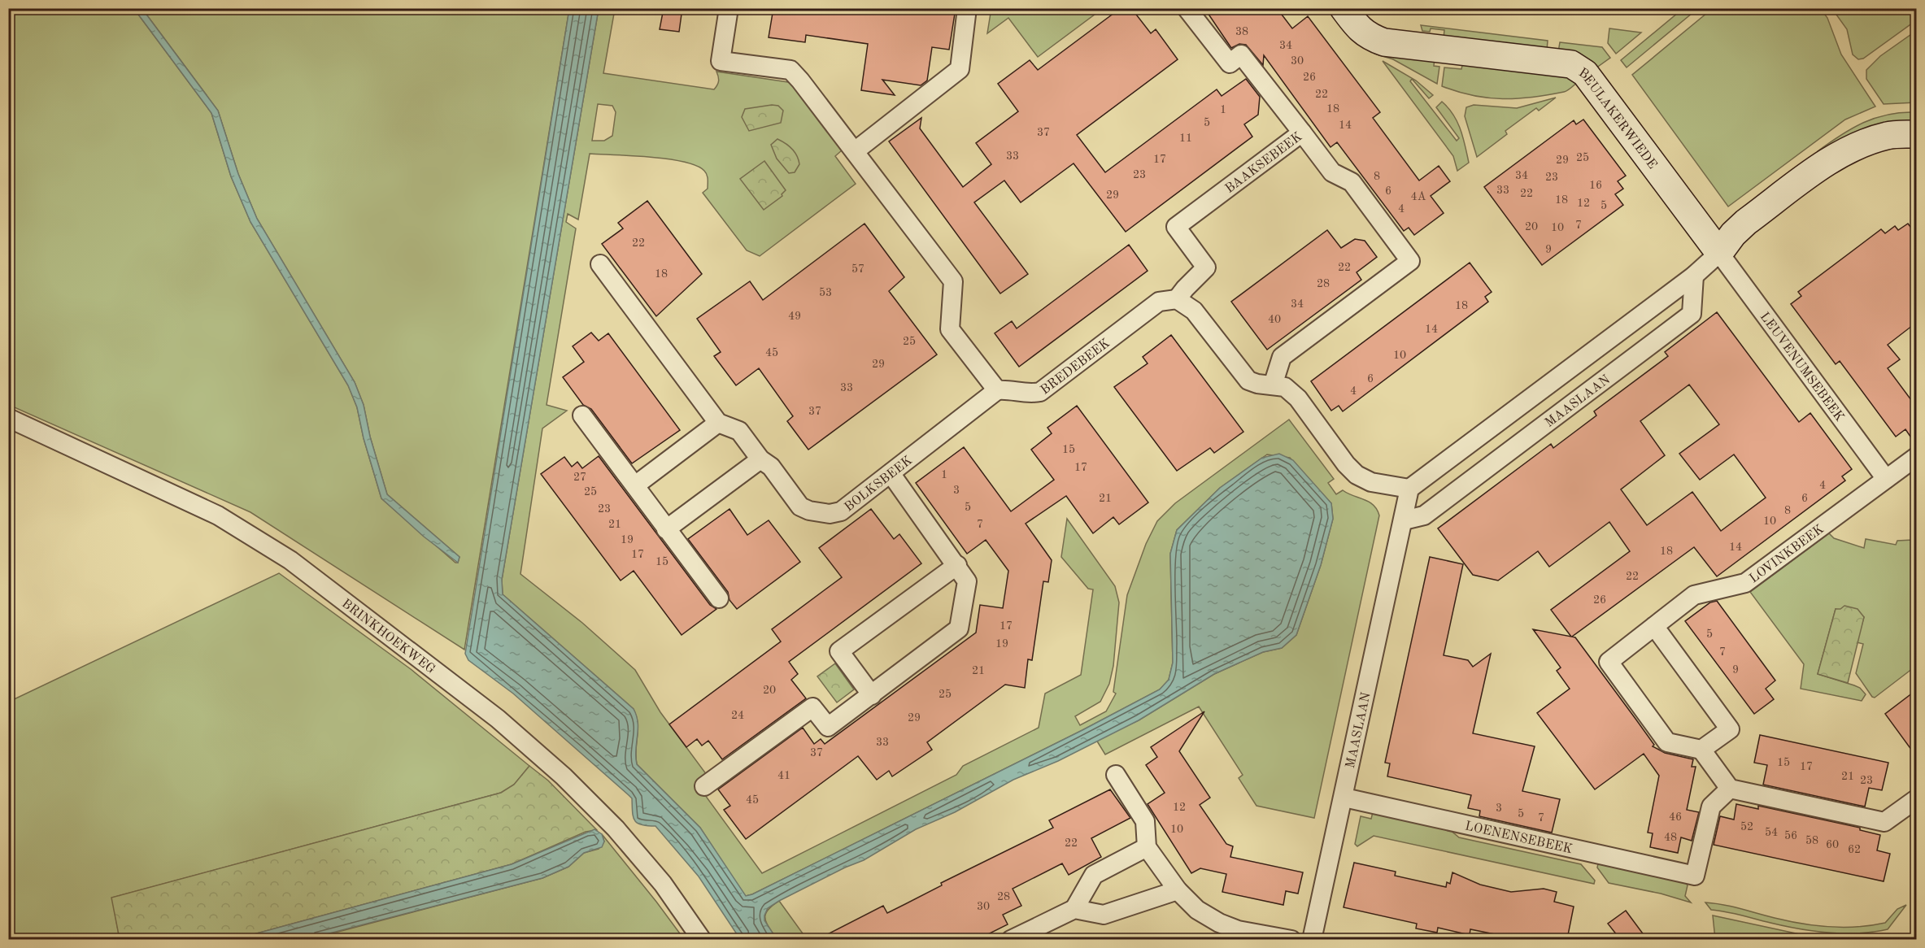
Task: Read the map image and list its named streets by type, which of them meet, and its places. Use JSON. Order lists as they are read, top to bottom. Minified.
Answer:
{"streets":{"street":["BEULAKERWIEDE","BAAKSEBEEK","BREDEBEEK","LEUVENUMSEBEEK","MAASLAAN","BOLKSBEEK","LOVINKBEEK","BRINKHOEKWEG","LOENENSEBEEK"]},"crossings":[["BEULAKERWIEDE","LEUVENUMSEBEEK"],["BAAKSEBEEK","BREDEBEEK"],["BREDEBEEK","BOLKSBEEK"],["LEUVENUMSEBEEK","LOVINKBEEK"],["MAASLAAN","LOENENSEBEEK"]],"house_numbers":["38","34","30","26","22","18","1","5","14","37","11","33","25","17","29","23","34","8","23","16","33","6","22","29","4A","18","12","5","4","7","20","10","22","9","22","57","18","28","53","34","18","49","40","14","25","45","10","29","6","33","4","37","15","17","1","27","4","3","25","21","6","5","23","8","10","21","7","19","14","18","17","15","22","26","17","5","19","7","9","21","20","25","24","29","33","37","15","17","41","21","23","45","12","3","5","46","7","52","10","54","56","48","58","22","60","62","28","30"]}
